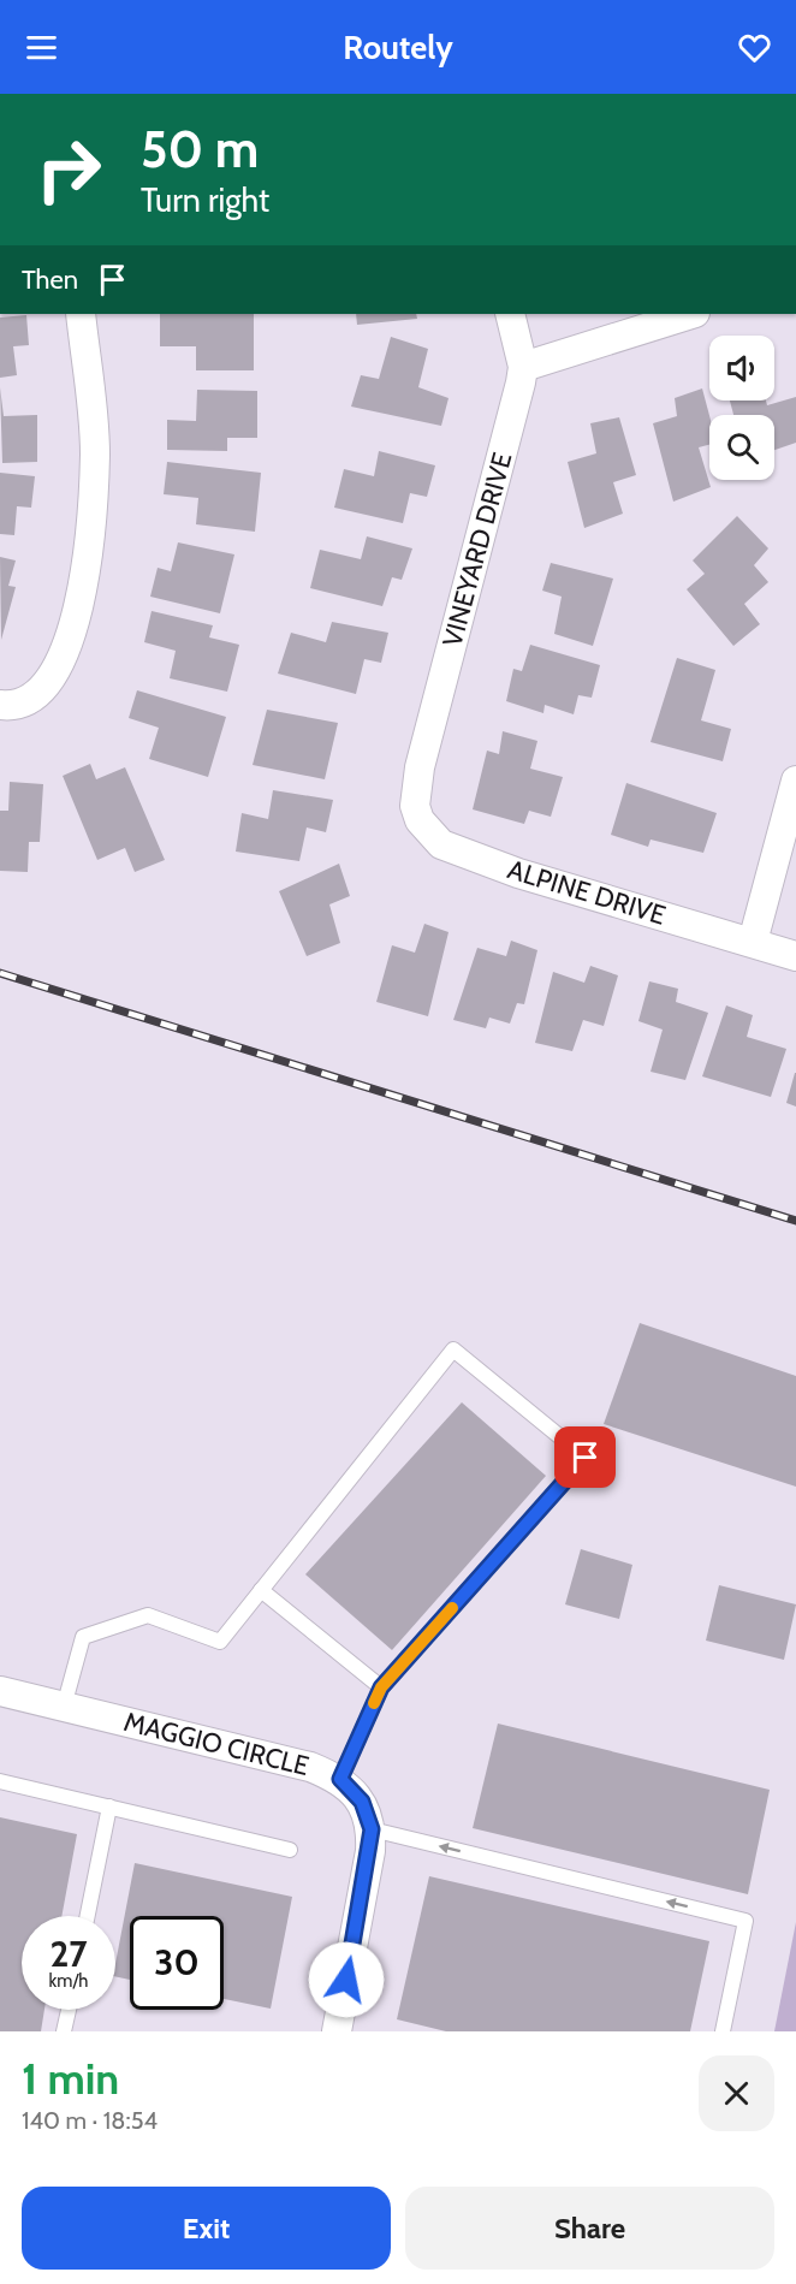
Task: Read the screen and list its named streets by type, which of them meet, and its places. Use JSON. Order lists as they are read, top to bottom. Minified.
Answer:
{"streets":{"street":["VINEYARD DRIVE","ALPINE DRIVE","MAGGIO CIRCLE"]},"crossings":[["VINEYARD DRIVE","ALPINE DRIVE"]],"page":{"header":"Routely","turn":["50 m","Turn right"],"then":"Then","speed":"27 km/h","limit":"30","heading":["1 min","140 m · 18:54"],"buttons":["Exit","Share"]}}
